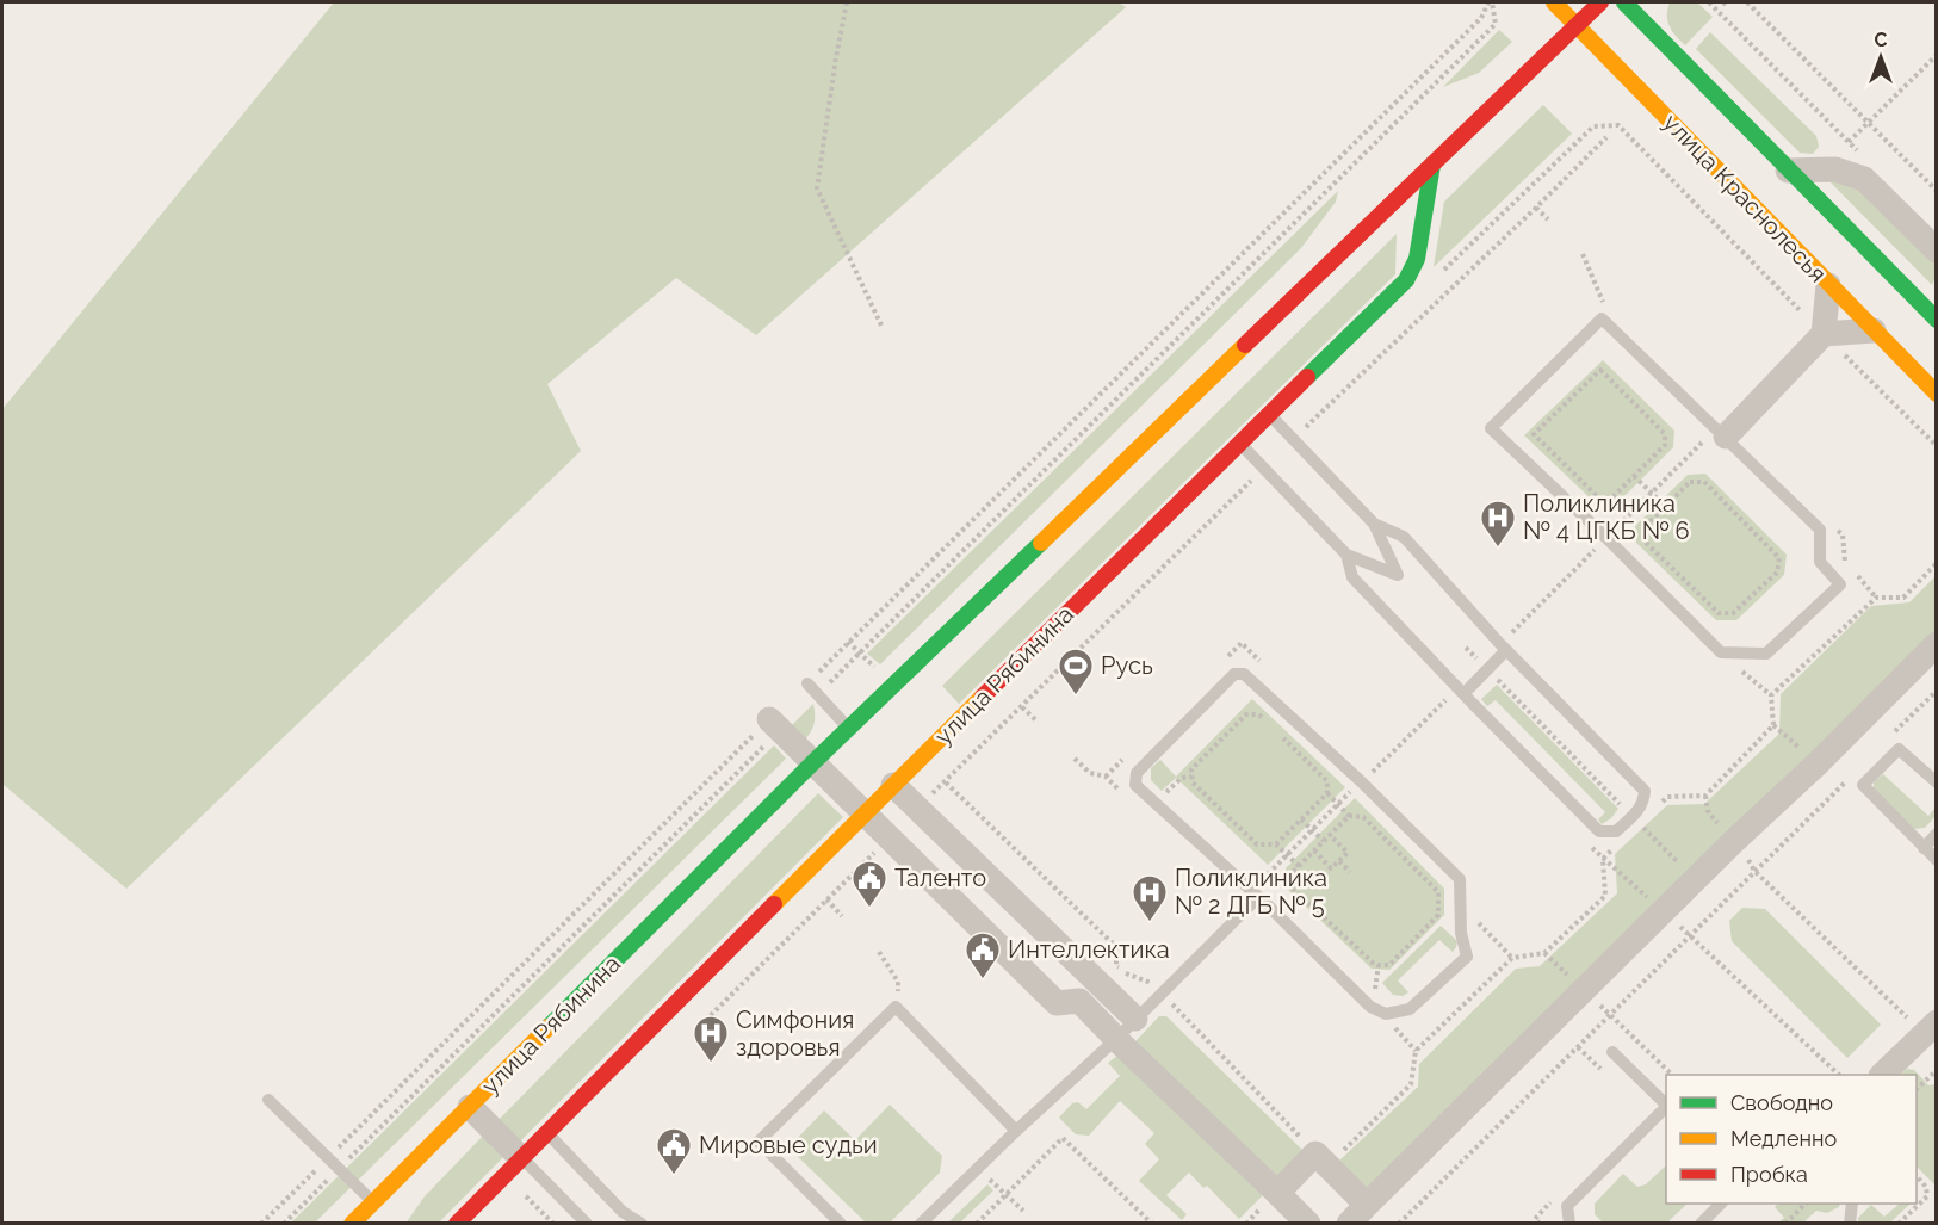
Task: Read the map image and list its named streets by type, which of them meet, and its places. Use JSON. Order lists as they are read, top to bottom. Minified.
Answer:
{"streets":{"street":["улица Краснолесья","улица Рябинина"]},"crossings":[["улица Краснолесья","улица Рябинина"]],"places":{"hospital":["Поликлиника № 4 ЦГКБ № 6","Поликлиника № 2 ДГБ № 5","Симфония здоровья"],"sports":["Русь"],"public building":["Таленто","Интеллектика","Мировые судьи"]},"legend":["Свободно","Медленно","Пробка"],"north":"top"}
